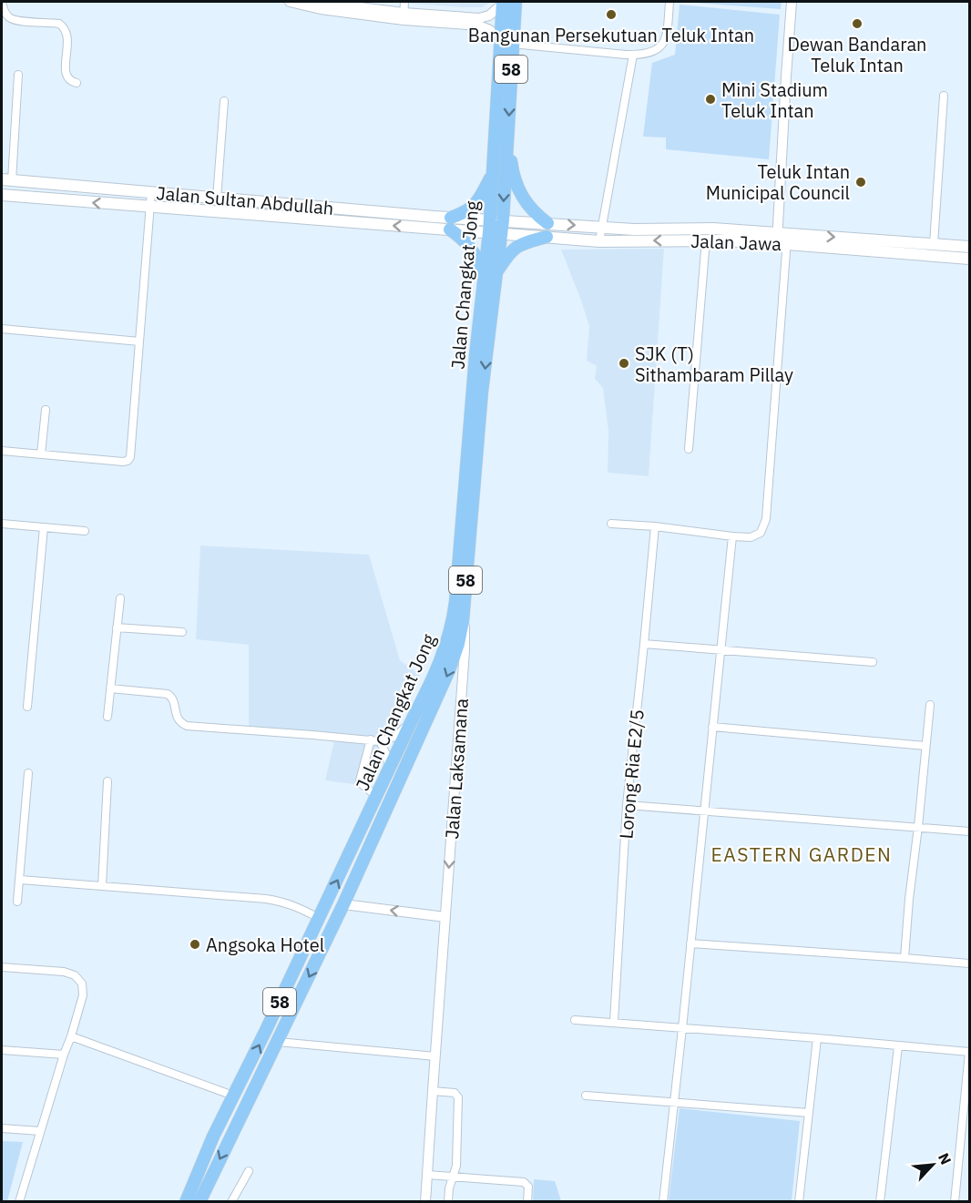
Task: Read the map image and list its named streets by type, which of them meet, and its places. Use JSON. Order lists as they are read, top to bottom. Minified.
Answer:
{"streets":{"highway":["58","Jalan Changkat Jong"],"main road":["Jalan Sultan Abdullah","Jalan Jawa"],"street":["Jalan Laksamana","Lorong Ria E2/5"]},"crossings":[["Jalan Sultan Abdullah","Jalan Jawa"],["Jalan Sultan Abdullah","Jalan Changkat Jong"],["Jalan Jawa","Jalan Changkat Jong"],["Jalan Changkat Jong","Jalan Laksamana"]],"one_way":["Jalan Laksamana"],"districts":["EASTERN GARDEN"],"places":["Bangunan Persekutuan Teluk Intan","Dewan Bandaran Teluk Intan","Mini Stadium Teluk Intan","Teluk Intan Municipal Council","SJK (T) Sithambaram Pillay","Angsoka Hotel"],"north":"top right"}
